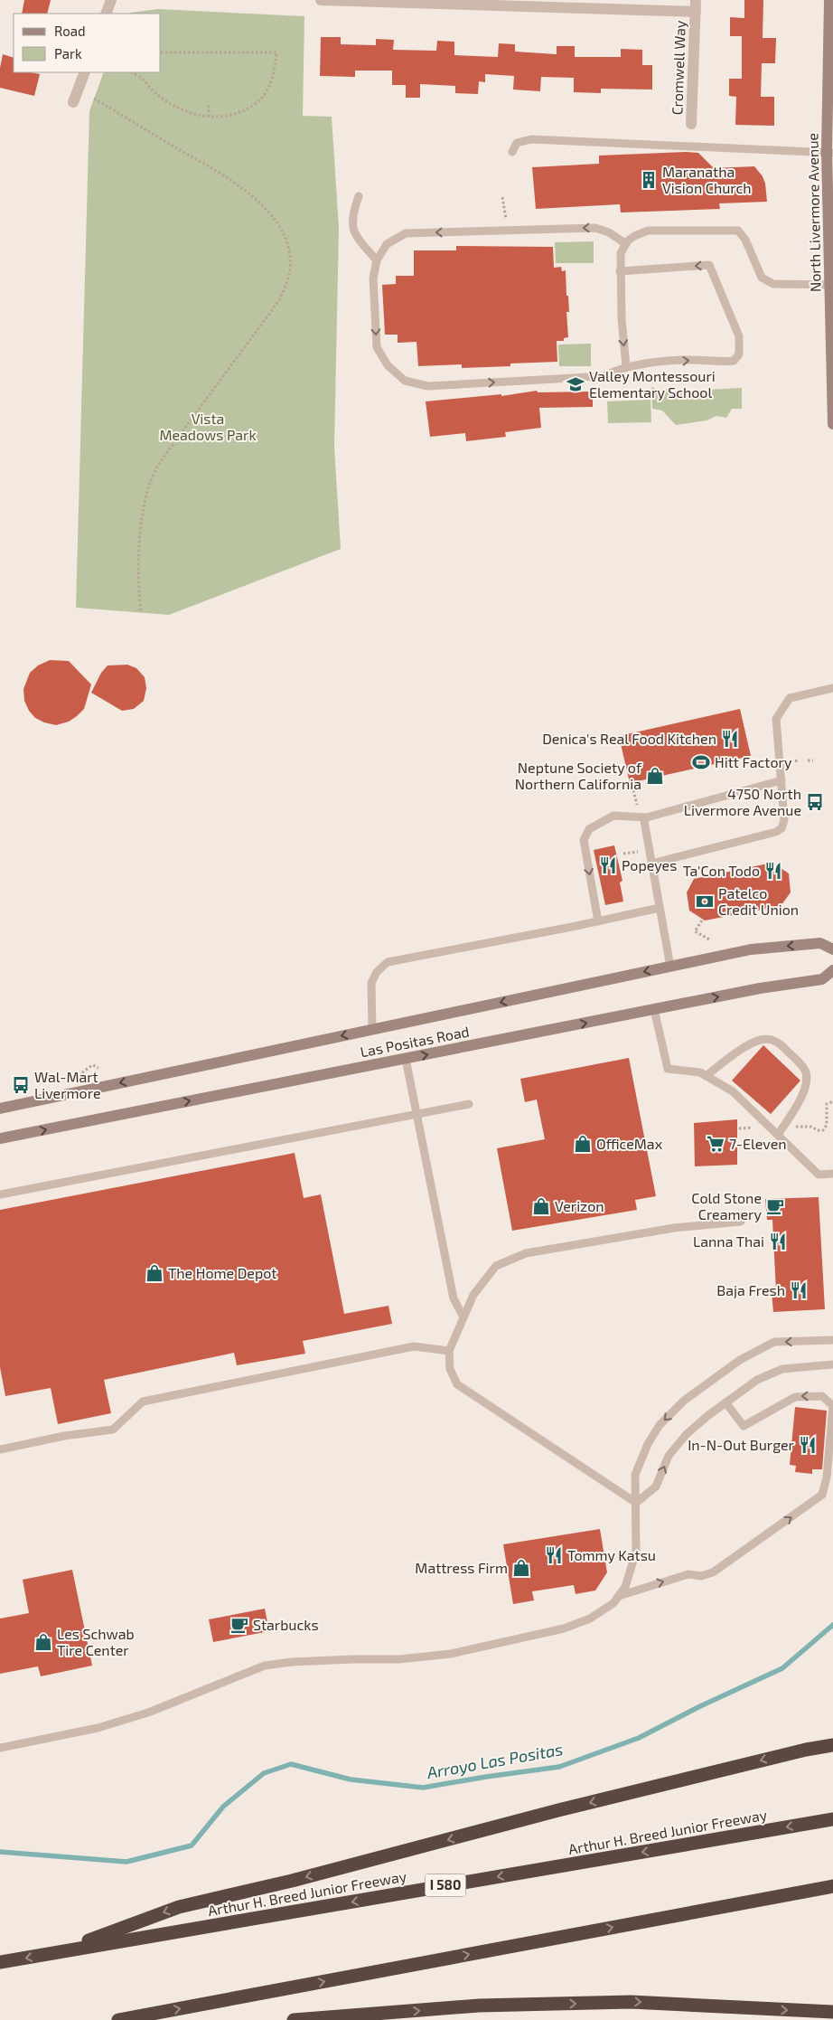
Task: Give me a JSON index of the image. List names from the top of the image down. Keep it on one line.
{"streets":{"highway":["Arthur H. Breed Junior Freeway","I 580"],"main road":["North Livermore Avenue","Las Positas Road"],"street":["Cromwell Way"]},"water":["Arroyo Las Positas"],"parks":["Vista Meadows Park"],"places":{"building":["Maranatha Vision Church"],"school or university":["Valley Montessouri Elementary School"],"restaurant":["Denica's Real Food Kitchen","Popeyes","Ta'Con Todo","Lanna Thai","Baja Fresh","In-N-Out Burger","Tommy Katsu"],"sports":["Hitt Factory"],"shop":["Neptune Society of Northern California","OfficeMax","Verizon","The Home Depot","Mattress Firm","Les Schwab Tire Center"],"bus stop":["4750 North Livermore Avenue","Wal-Mart Livermore"],"bank":["Patelco Credit Union"],"supermarket":["7-Eleven"],"cafe":["Cold Stone Creamery","Starbucks"]},"legend":["Road","Park"]}
